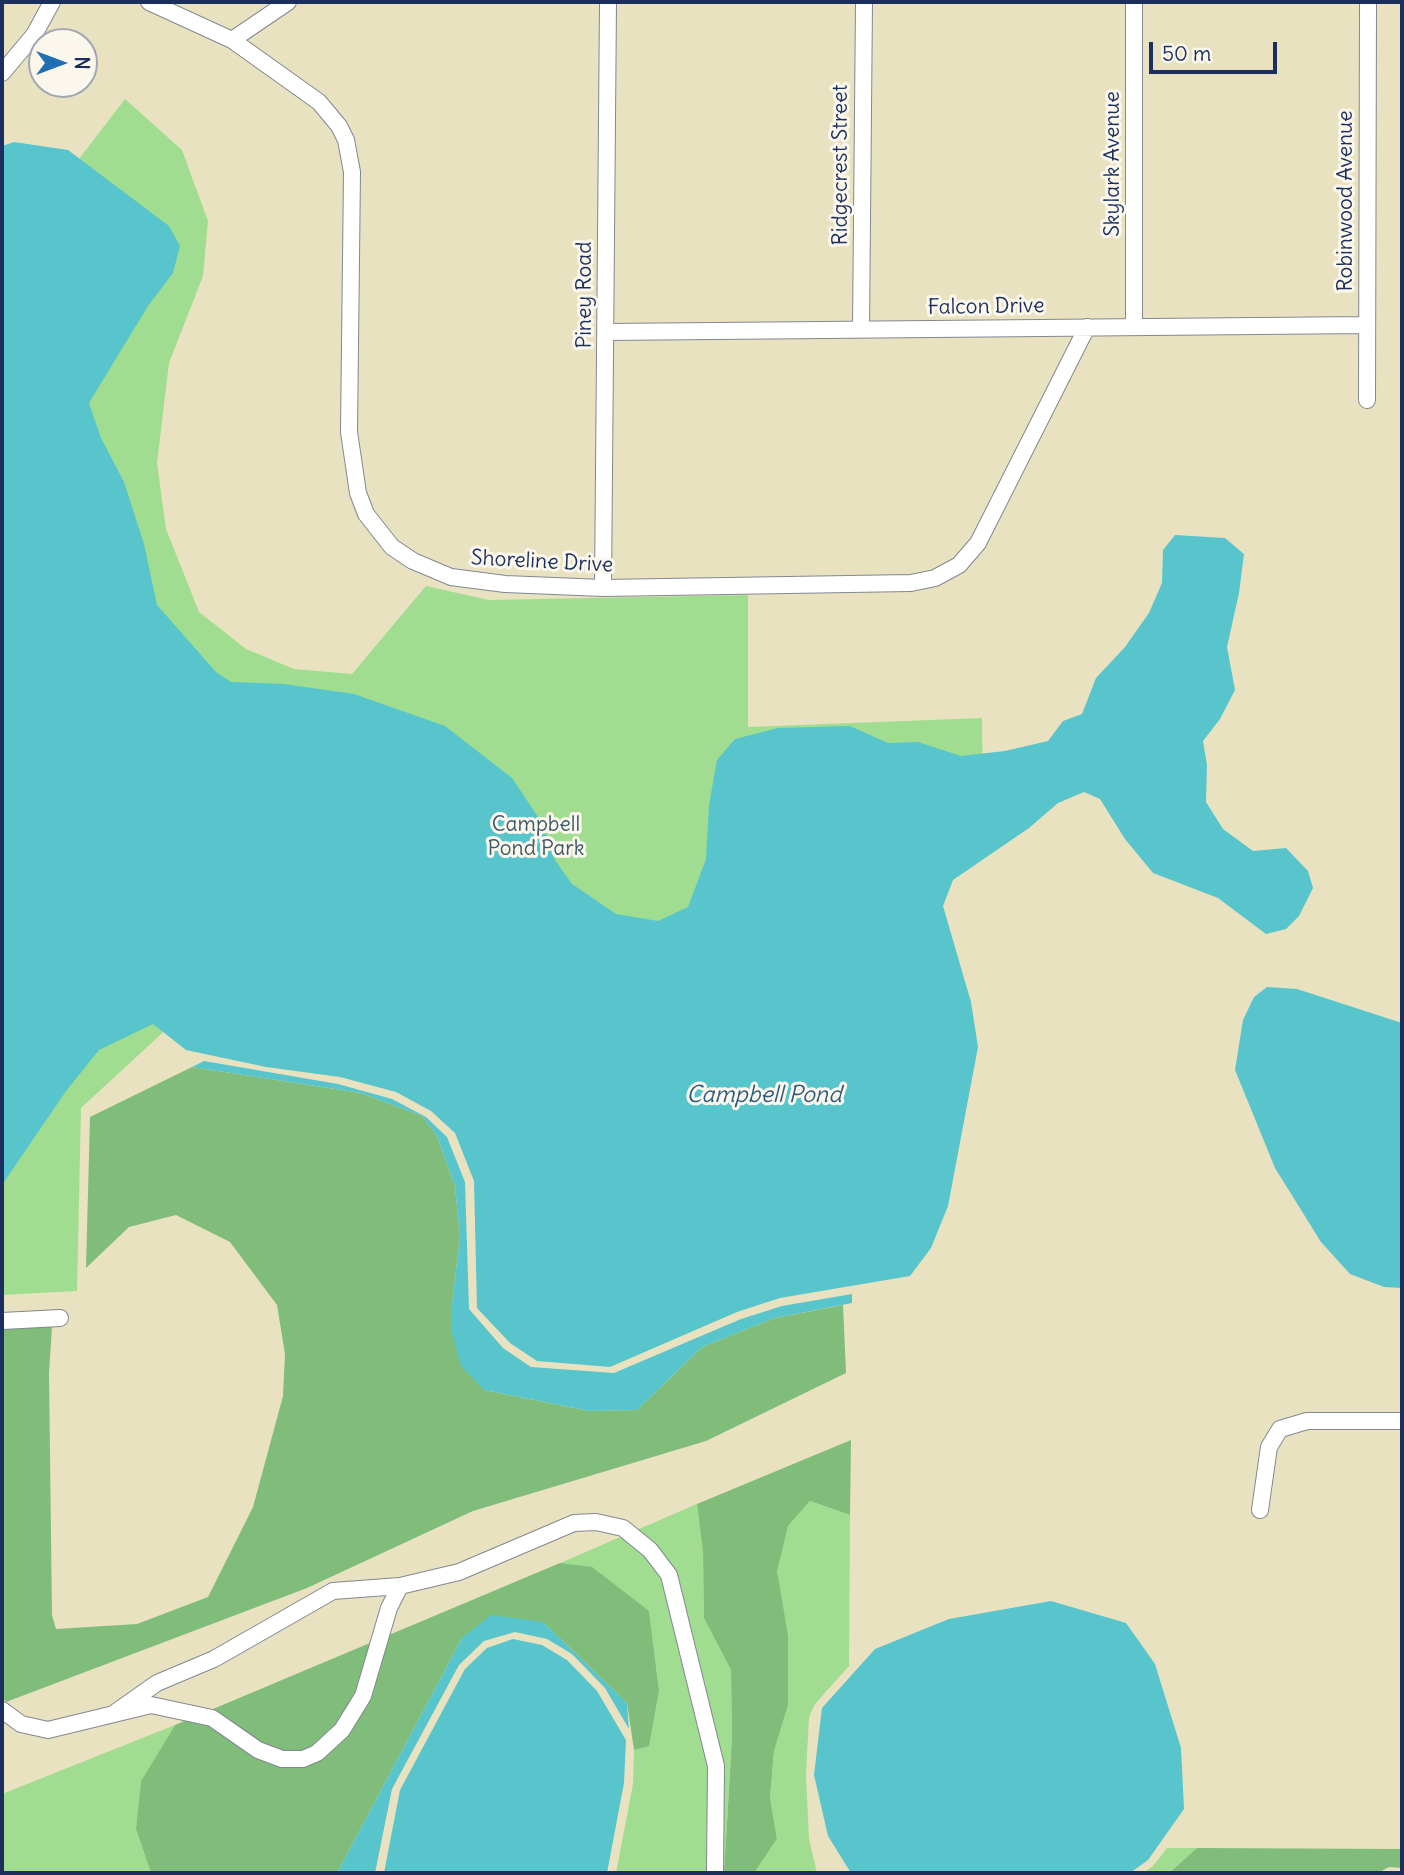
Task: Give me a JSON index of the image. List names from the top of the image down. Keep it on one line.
{"streets":{"street":["Skylark Avenue","Ridgecrest Street","Robinwood Avenue","Piney Road","Falcon Drive","Shoreline Drive"]},"crossings":[["Skylark Avenue","Falcon Drive"],["Ridgecrest Street","Falcon Drive"],["Robinwood Avenue","Falcon Drive"],["Piney Road","Falcon Drive"],["Piney Road","Shoreline Drive"],["Falcon Drive","Shoreline Drive"]],"water":["Campbell Pond"],"parks":["Campbell Pond Park"],"scale_bar":"50 m","north":"right"}
